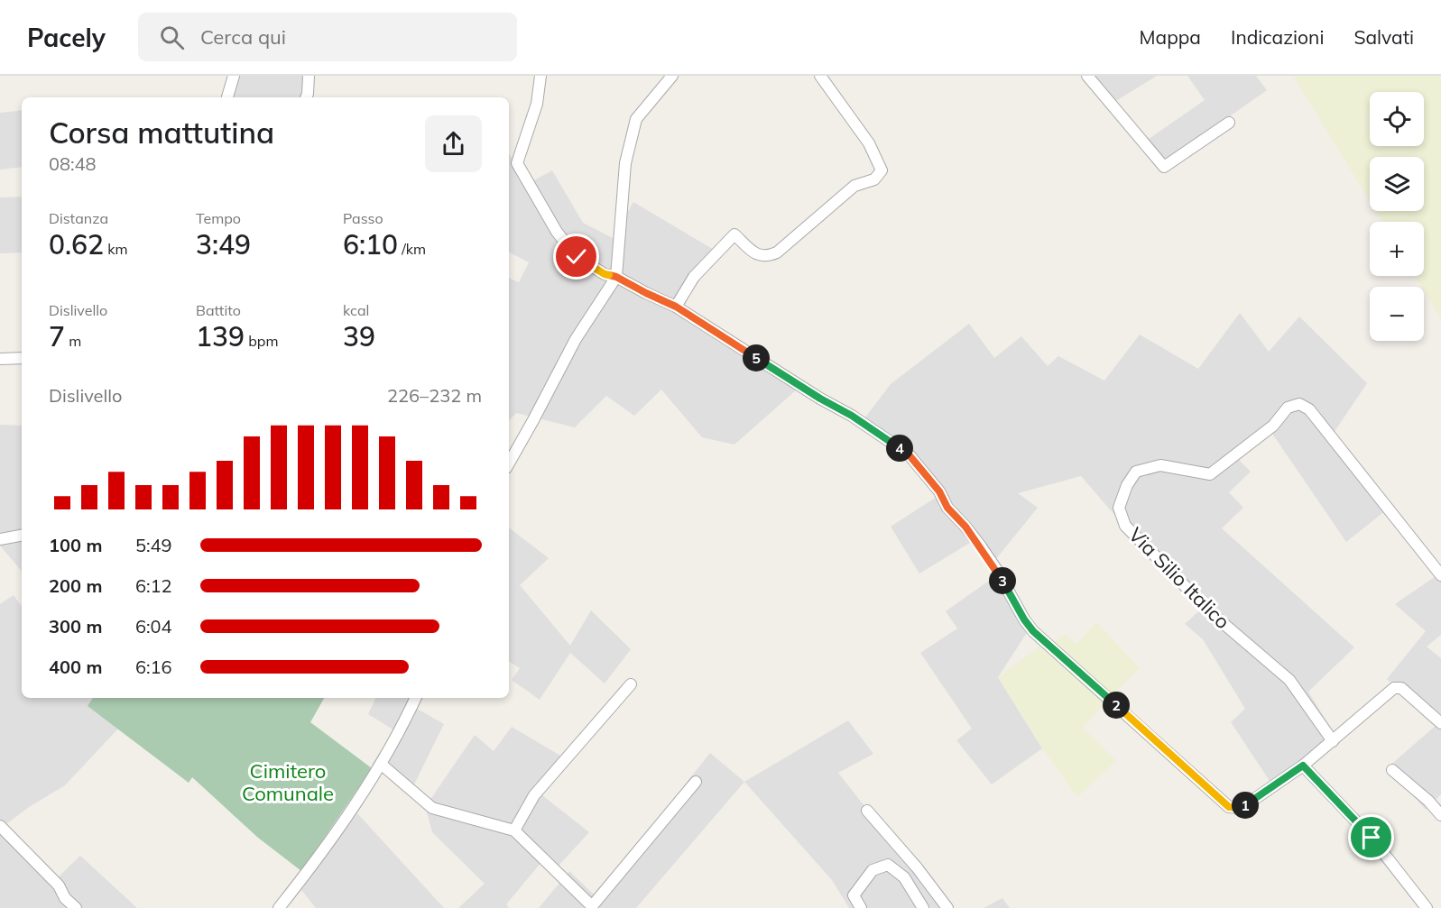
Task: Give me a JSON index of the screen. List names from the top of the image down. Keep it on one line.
{"streets":{"street":["Via Silio Italico"]},"parks":["Cimitero Comunale"],"page":{"header":"Pacely","search":"Cerca qui","nav":["Mappa","Indicazioni","Salvati"],"map_buttons":["+","−"],"heading":["Corsa mattutina","08:48"],"stats":[["Distanza","0.62 km"],["Tempo","3:49"],["Passo","6:10 /km"],["Dislivello","7 m"],["Battito","139 bpm"],["kcal","39"]],"pins":["5","4","3","2","1"],"chart":["Dislivello","226–232 m"],"list":[{"name":"100 m","note":"5:49"},{"name":"200 m","note":"6:12"},{"name":"300 m","note":"6:04"},{"name":"400 m","note":"6:16"}]}}
